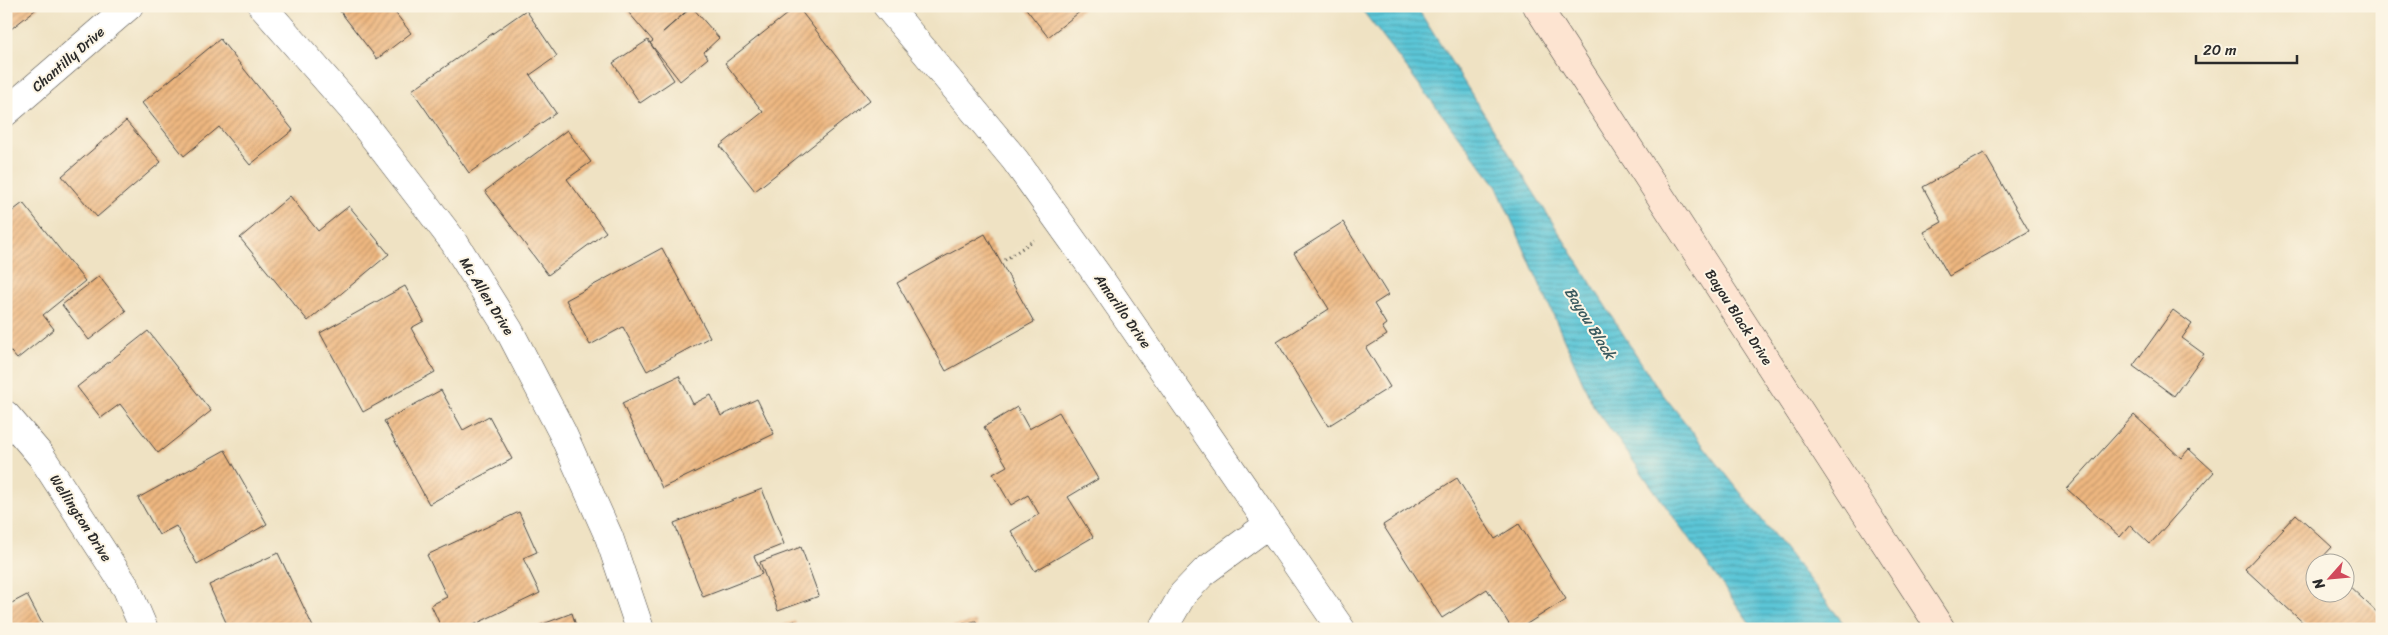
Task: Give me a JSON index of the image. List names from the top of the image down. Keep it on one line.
{"streets":{"main road":["Bayou Black Drive"],"street":["Chantilly Drive","Mc Allen Drive","Amarillo Drive","Wellington Drive"]},"water":["Bayou Black"],"scale_bar":"20 m","north":"bottom left"}
